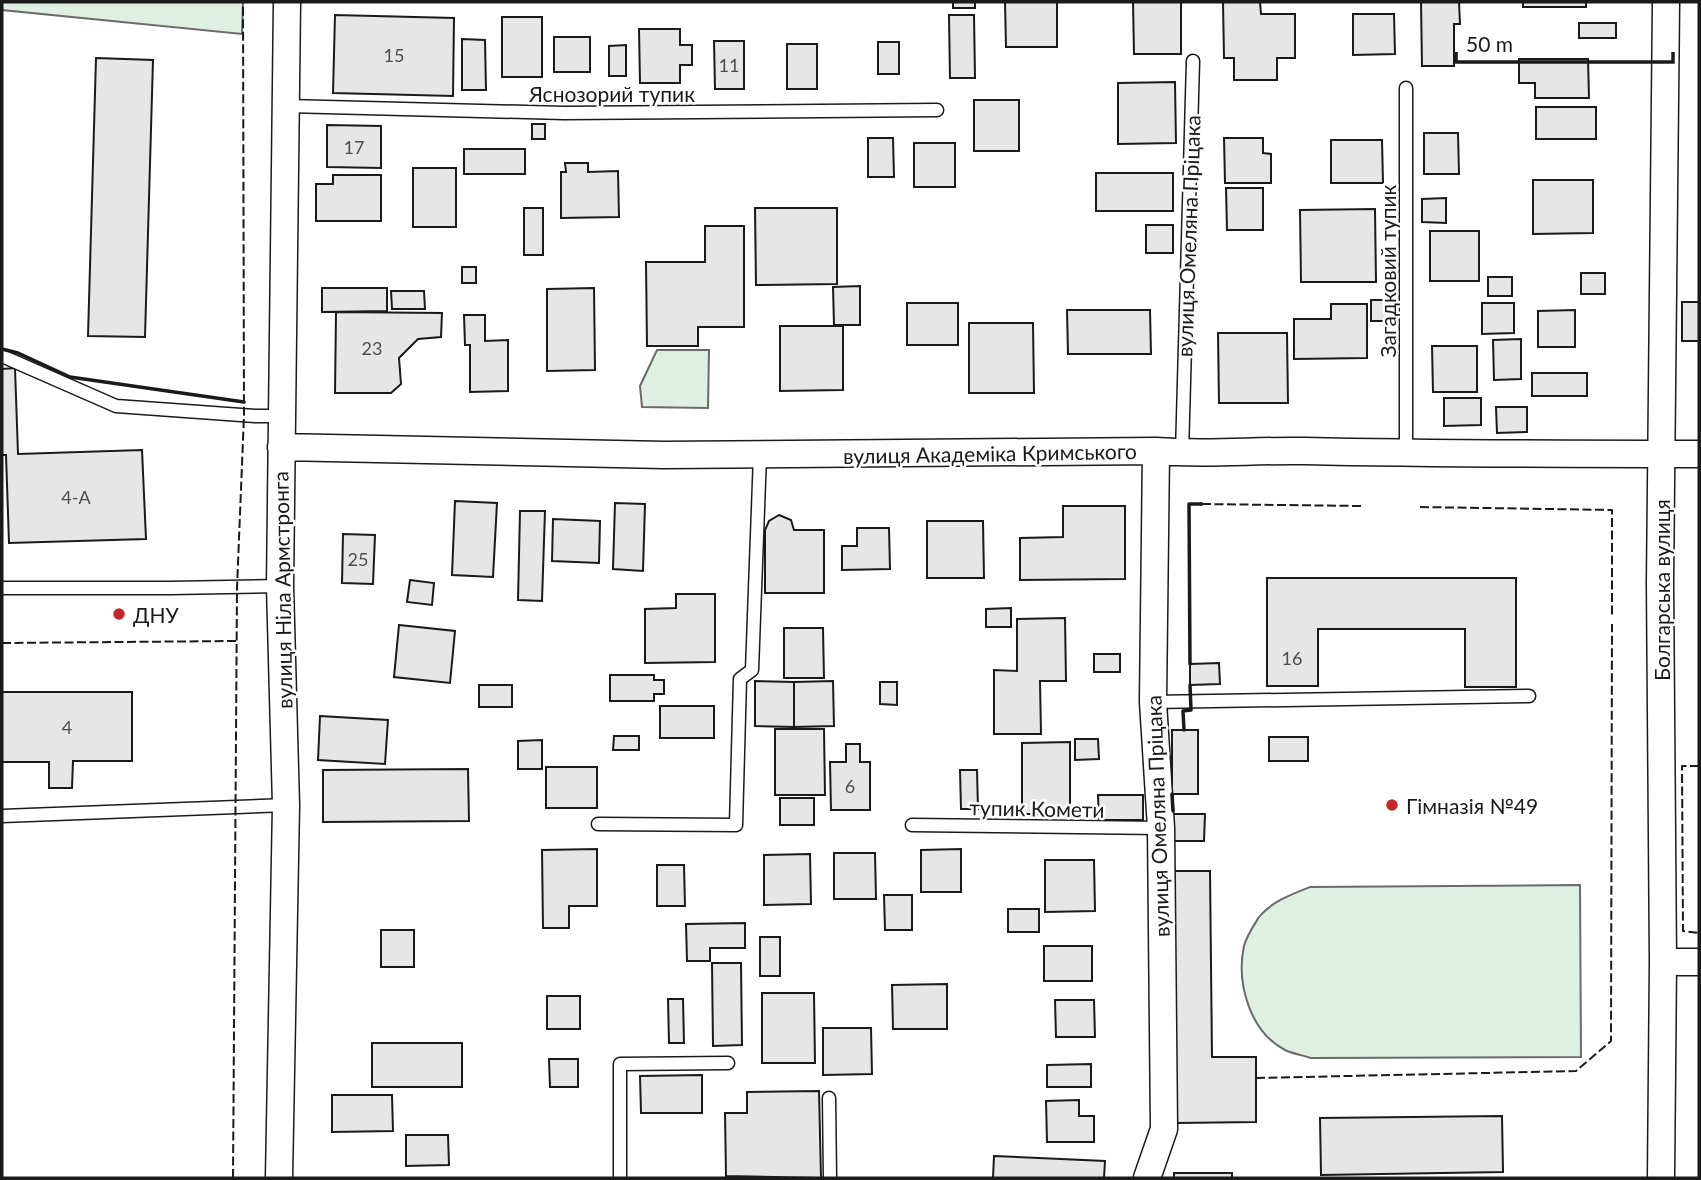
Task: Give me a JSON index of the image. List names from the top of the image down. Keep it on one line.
{"streets":{"street":["вулиця Омеляна Пріцака","вулиця Академіка Кримського","вулиця Ніла Армстронга","Болгарська вулиця"],"lane":["Яснозорий тупик","Загадковий тупик","тупик Комети"]},"crossings":[["Яснозорий тупик","вулиця Ніла Армстронга"],["вулиця Омеляна Пріцака","вулиця Академіка Кримського"],["вулиця Омеляна Пріцака","тупик Комети"],["Загадковий тупик","вулиця Академіка Кримського"],["вулиця Академіка Кримського","вулиця Ніла Армстронга"],["вулиця Академіка Кримського","Болгарська вулиця"]],"places":["ДНУ","Гімназія №49"],"house_numbers":["15","11","17","23","4-А","25","16","4","6"],"scale_bar":"50 m"}
